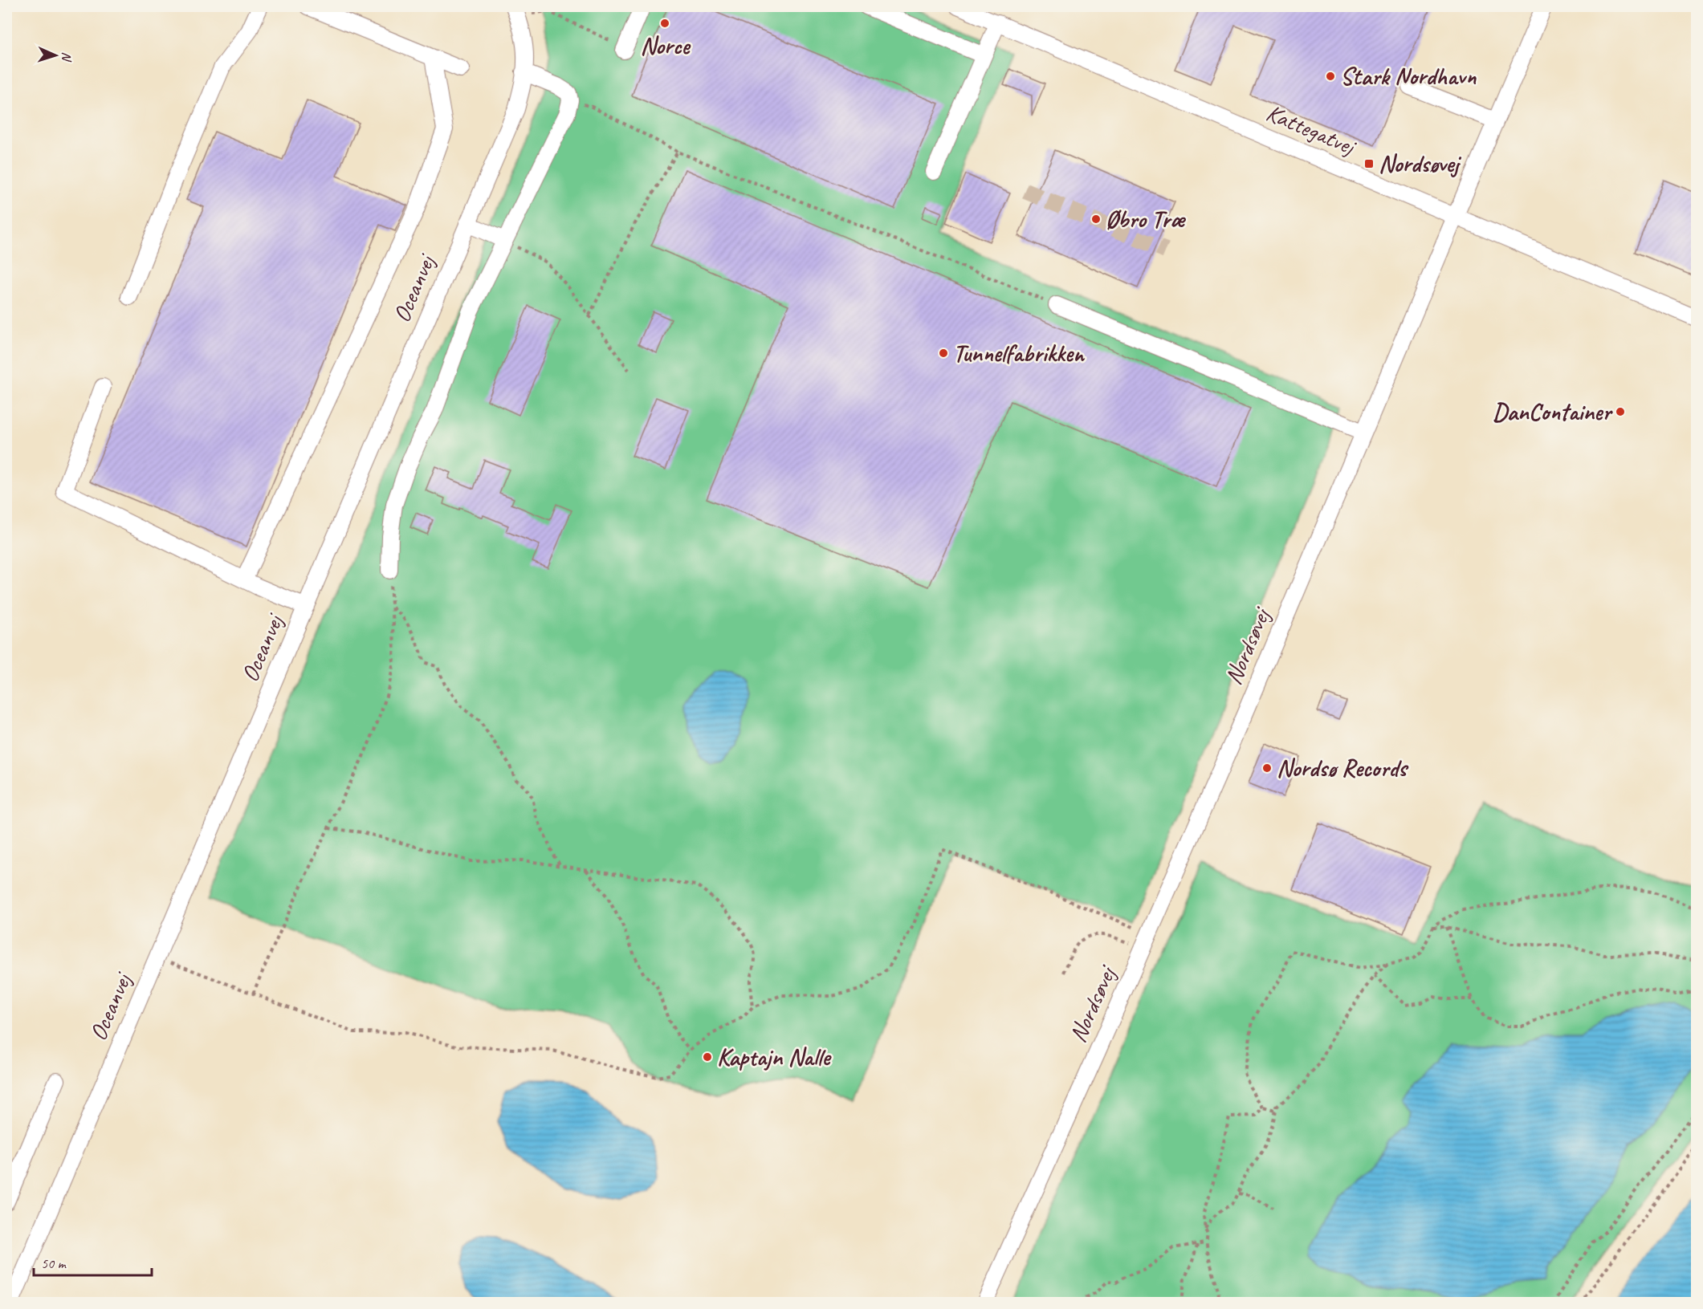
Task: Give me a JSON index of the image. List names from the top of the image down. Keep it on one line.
{"streets":{"street":["Kattegatvej","Oceanvej","Nordsøvej"]},"crossings":[["Kattegatvej","Nordsøvej"]],"places":{"other":["Norce","Stark Nordhavn","Øbro Træ","Tunnelfabrikken","DanContainer","Nordsø Records","Kaptajn Nalle"],"transit":["Nordsøvej"]},"scale_bar":"50 m","north":"right"}
